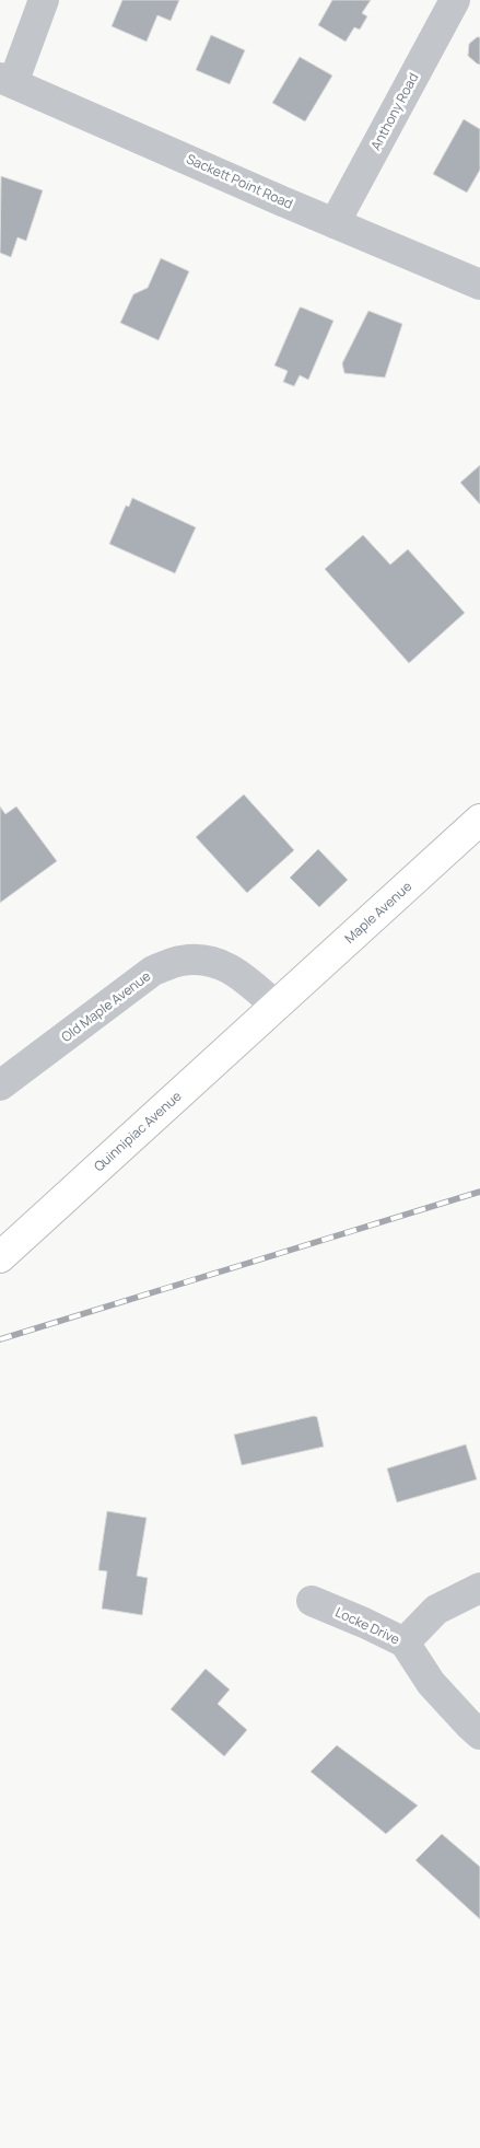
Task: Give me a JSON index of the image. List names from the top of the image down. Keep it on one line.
{"streets":{"main road":["Maple Avenue","Quinnipiac Avenue"],"street":["Anthony Road","Sackett Point Road","Old Maple Avenue","Locke Drive"]},"crossings":[["Anthony Road","Sackett Point Road"],["Maple Avenue","Old Maple Avenue"],["Maple Avenue","Quinnipiac Avenue"],["Old Maple Avenue","Quinnipiac Avenue"]]}
